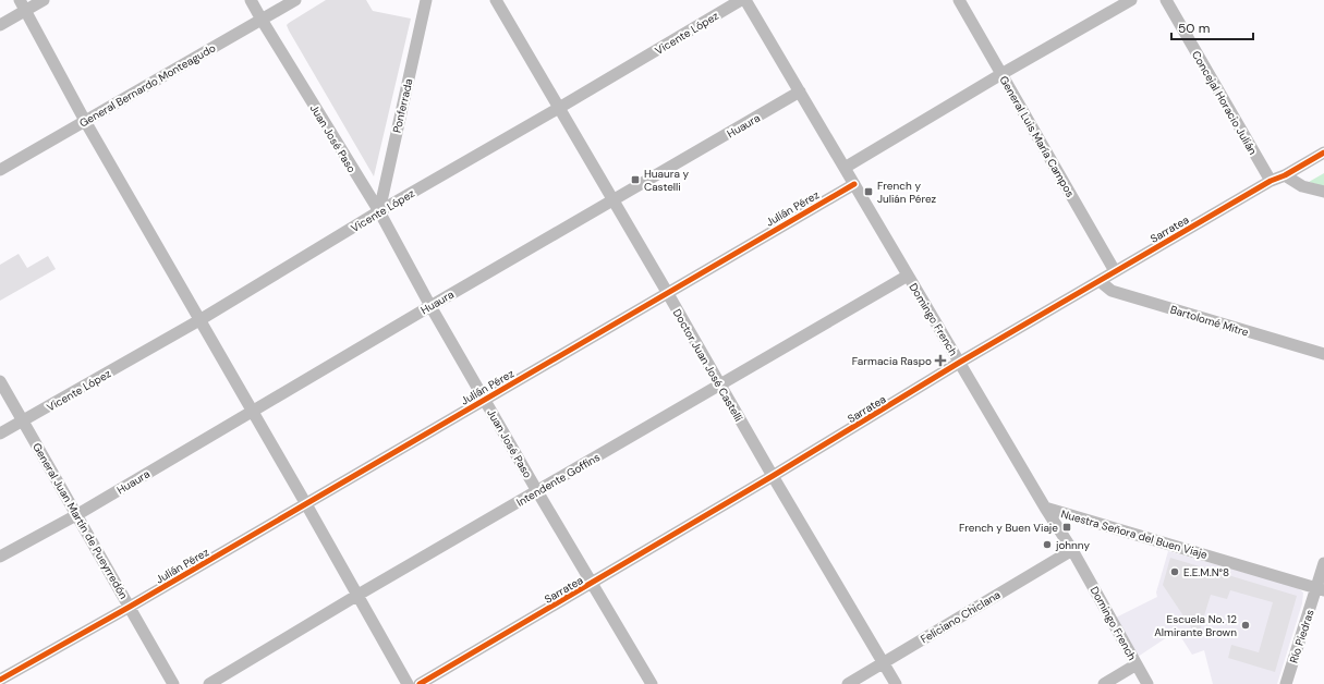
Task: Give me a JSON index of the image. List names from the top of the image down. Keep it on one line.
{"streets":{"street":["Vicente López","General Bernardo Monteagudo","Concejal Horacio Julián","Ponferrada","Huaura","General Luis María Campos","Juan José Paso","Julián Pérez","Sarratea","Domingo French","Bartolomé Mitre","Doctor Juan José Castelli","Intendente Goffins","General Juan Martín de Pueyrredón","Nuestra Señora del Buen Viaje","Feliciano Chiclana","Río Piedras"]},"crossings":[["Vicente López","Ponferrada"],["Vicente López","Juan José Paso"],["Vicente López","Doctor Juan José Castelli"],["Vicente López","General Juan Martín de Pueyrredón"],["General Bernardo Monteagudo","Juan José Paso"],["Concejal Horacio Julián","Sarratea"],["Ponferrada","Juan José Paso"],["Huaura","Juan José Paso"],["Huaura","Domingo French"],["Huaura","Doctor Juan José Castelli"],["Huaura","General Juan Martín de Pueyrredón"],["General Luis María Campos","Sarratea"],["Juan José Paso","Julián Pérez"],["Juan José Paso","Sarratea"],["Juan José Paso","Intendente Goffins"],["Julián Pérez","Domingo French"],["Julián Pérez","Doctor Juan José Castelli"],["Julián Pérez","General Juan Martín de Pueyrredón"],["Sarratea","Domingo French"],["Sarratea","Bartolomé Mitre"],["Sarratea","Doctor Juan José Castelli"],["Domingo French","Intendente Goffins"],["Domingo French","Nuestra Señora del Buen Viaje"],["Domingo French","Feliciano Chiclana"],["Doctor Juan José Castelli","Intendente Goffins"],["Doctor Juan José Castelli","Feliciano Chiclana"],["Nuestra Señora del Buen Viaje","Río Piedras"]],"places":{"transit":["Huaura y Castelli","French y Julián Pérez","French y Buen Viaje"],"health":["Farmacia Raspo"],"other":["johnny","E.E.M.N°8","Escuela No. 12 Almirante Brown"]},"scale_bar":"50 m"}
